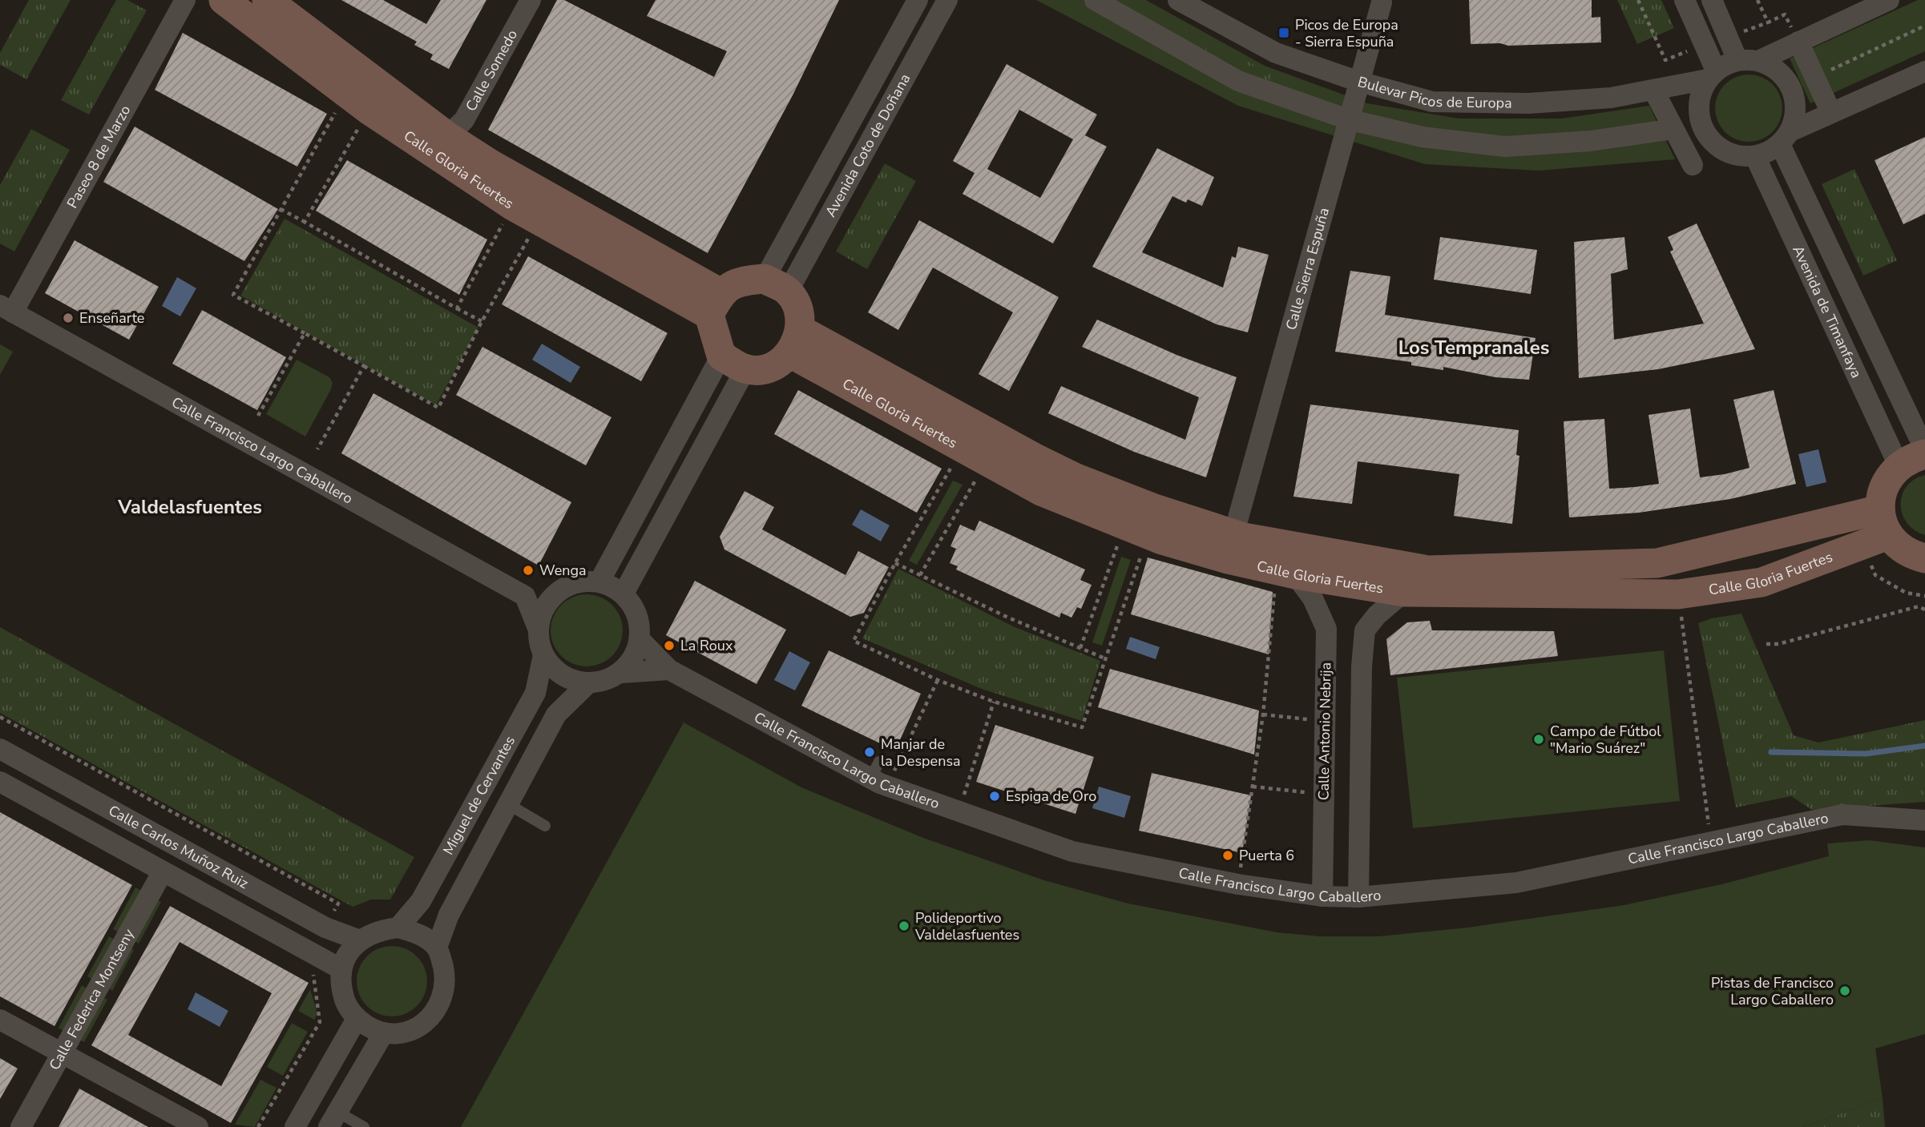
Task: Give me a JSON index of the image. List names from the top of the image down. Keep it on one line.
{"streets":{"main road":["Calle Gloria Fuertes"],"street":["Calle Somedo","Bulevar Picos de Europa","Avenida Coto de Doñana","Paseo 8 de Marzo","Calle Sierra Espuña","Avenida de Timanfaya","Calle Francisco Largo Caballero","Calle Antonio Nebrija","Miguel de Cervantes","Calle Carlos Muñoz Ruiz","Calle Federica Montseny"]},"crossings":[["Calle Somedo","Calle Gloria Fuertes"],["Bulevar Picos de Europa","Calle Sierra Espuña"],["Bulevar Picos de Europa","Avenida de Timanfaya"],["Avenida Coto de Doñana","Calle Gloria Fuertes"],["Paseo 8 de Marzo","Calle Francisco Largo Caballero"],["Calle Gloria Fuertes","Calle Sierra Espuña"],["Calle Gloria Fuertes","Calle Antonio Nebrija"],["Calle Francisco Largo Caballero","Calle Antonio Nebrija"],["Calle Francisco Largo Caballero","Miguel de Cervantes"],["Miguel de Cervantes","Calle Carlos Muñoz Ruiz"],["Calle Carlos Muñoz Ruiz","Calle Federica Montseny"]],"districts":["Los Tempranales","Valdelasfuentes"],"places":{"transit":["Picos de Europa - Sierra Espuña"],"other":["Enseñarte","Wenga","La Roux","Campo de Fútbol \"Mario Suárez\"","Manjar de la Despensa","Espiga de Oro","Puerta 6","Polideportivo Valdelasfuentes","Pistas de Francisco Largo Caballero"]}}
